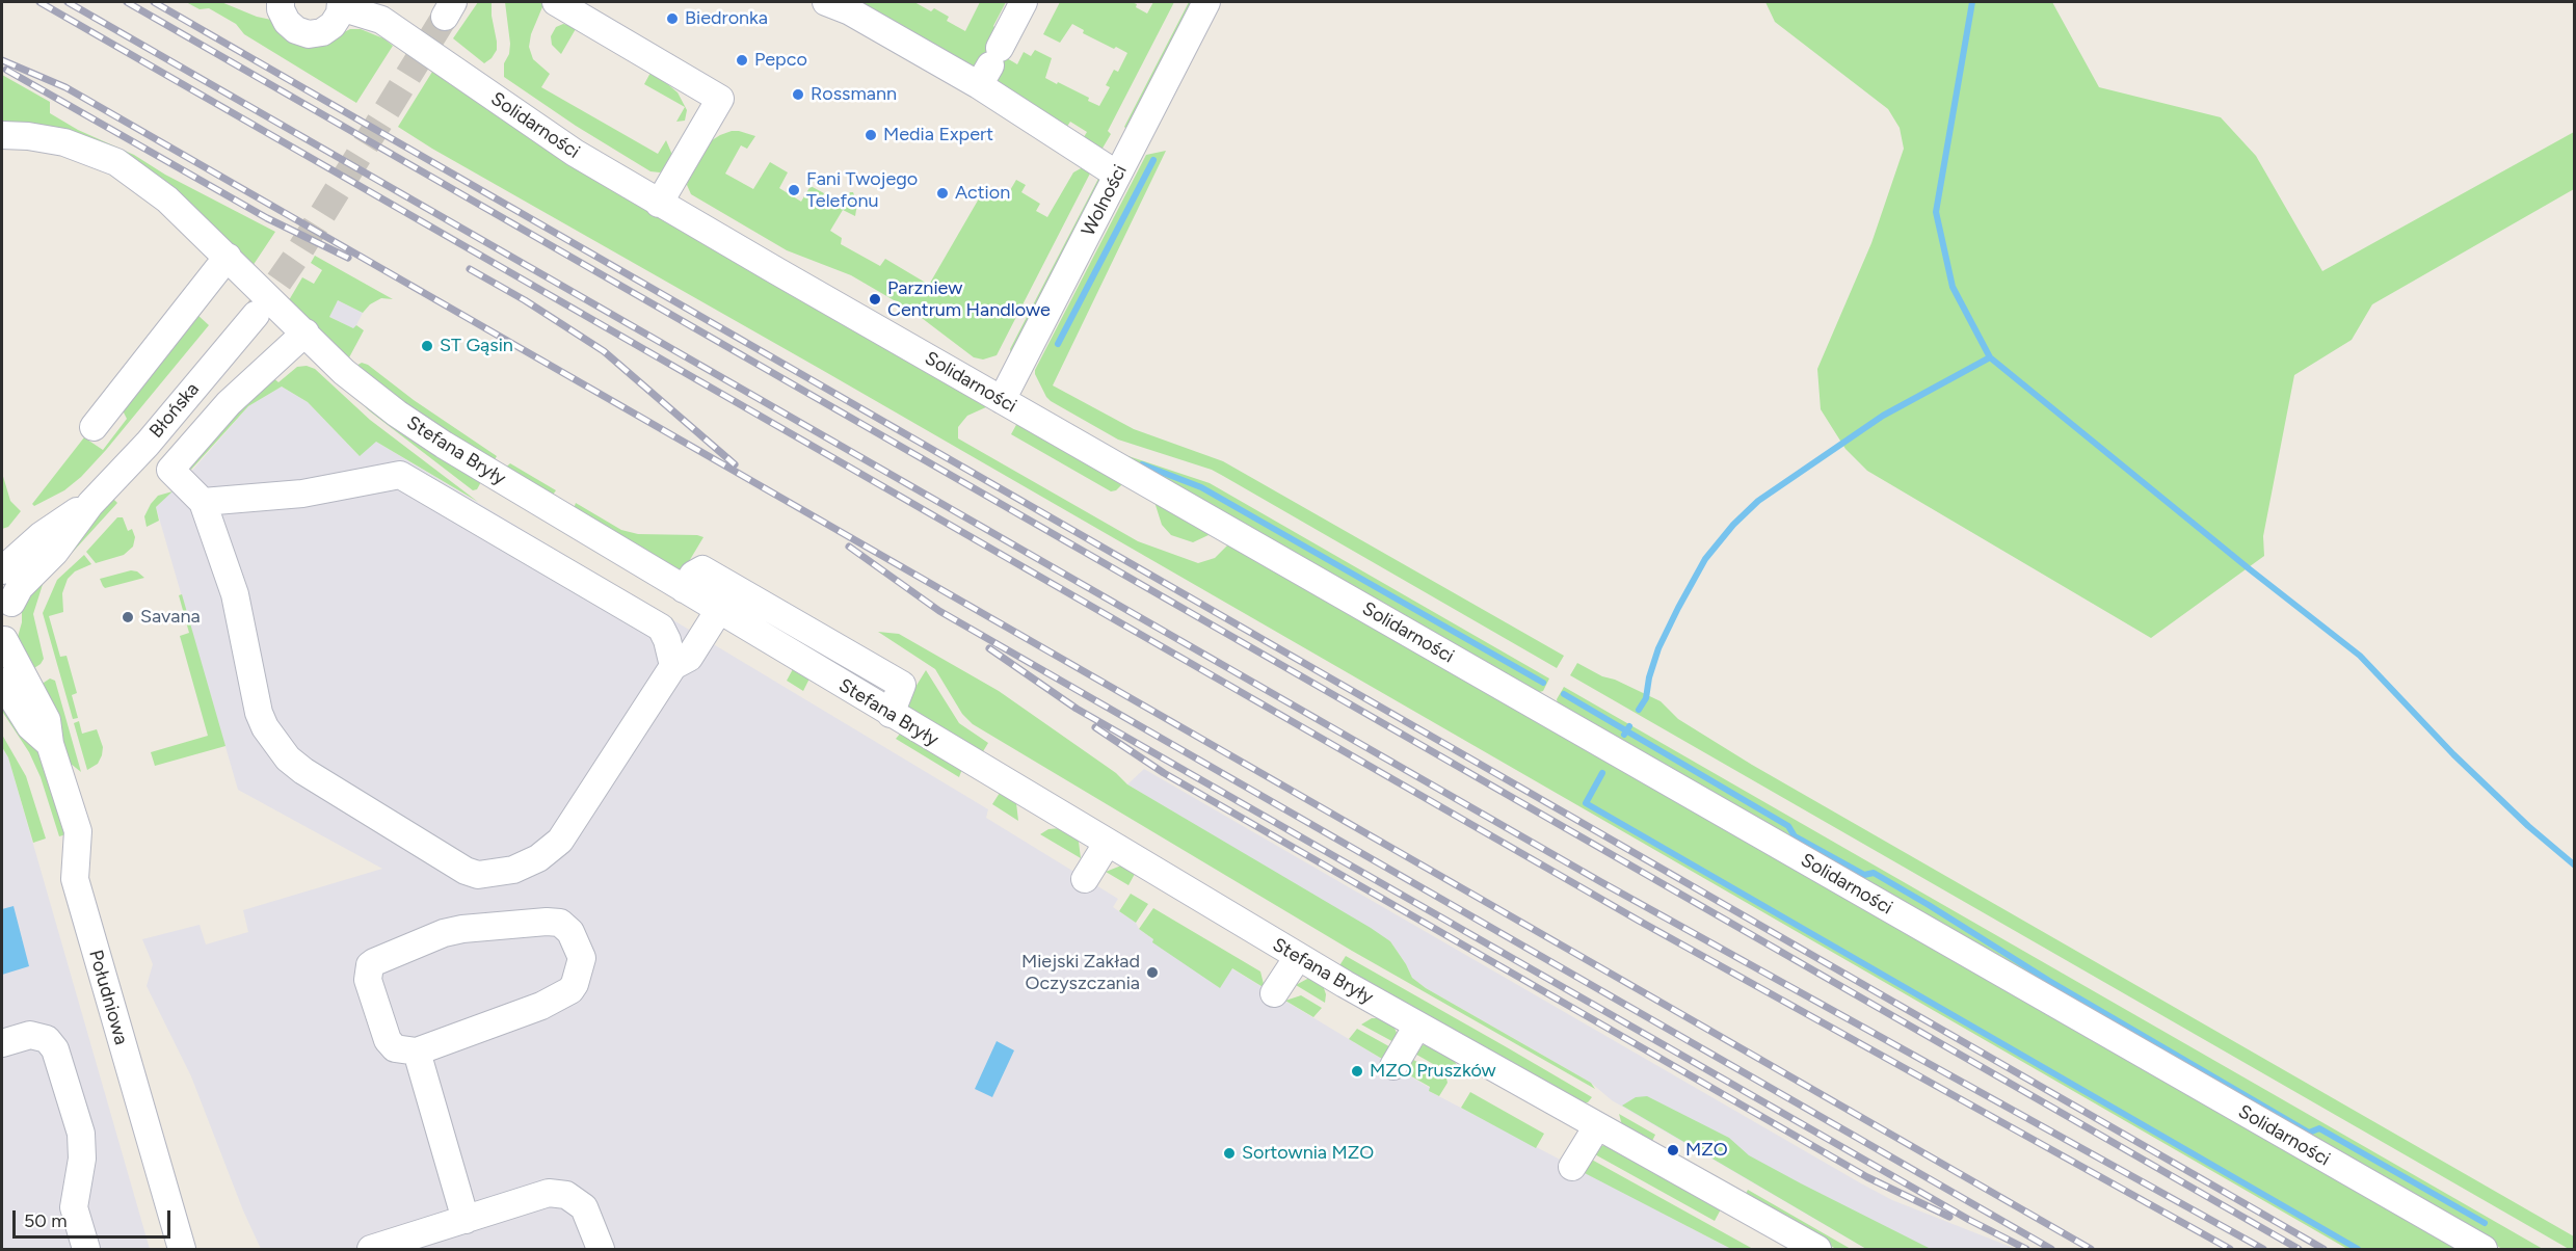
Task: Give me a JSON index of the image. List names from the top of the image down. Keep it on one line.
{"streets":{"street":["Solidarności","Wolności","Błońska","Stefana Bryły","Południowa"]},"crossings":[["Solidarności","Wolności"]],"places":["Biedronka","Pepco","Rossmann","Media Expert","Fani Twojego Telefonu","Action","Parzniew Centrum Handlowe","ST Gąsin","Savana","Miejski Zakład Oczyszczania","MZO Pruszków","MZO","Sortownia MZO"],"scale_bar":"50 m"}
